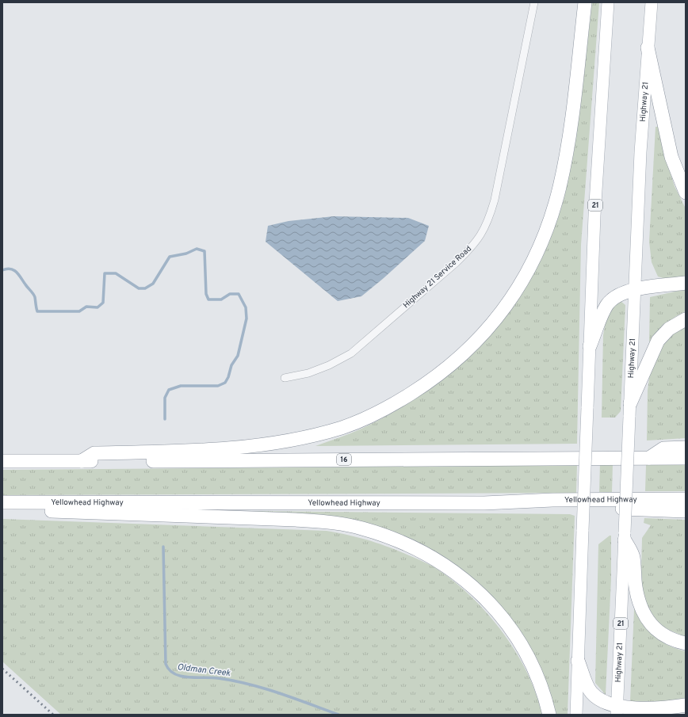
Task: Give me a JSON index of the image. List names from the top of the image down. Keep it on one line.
{"streets":{"highway":["16","Yellowhead Highway"],"main road":["Highway 21","21"],"street":["Highway 21 Service Road"]},"water":["Oldman Creek"]}
